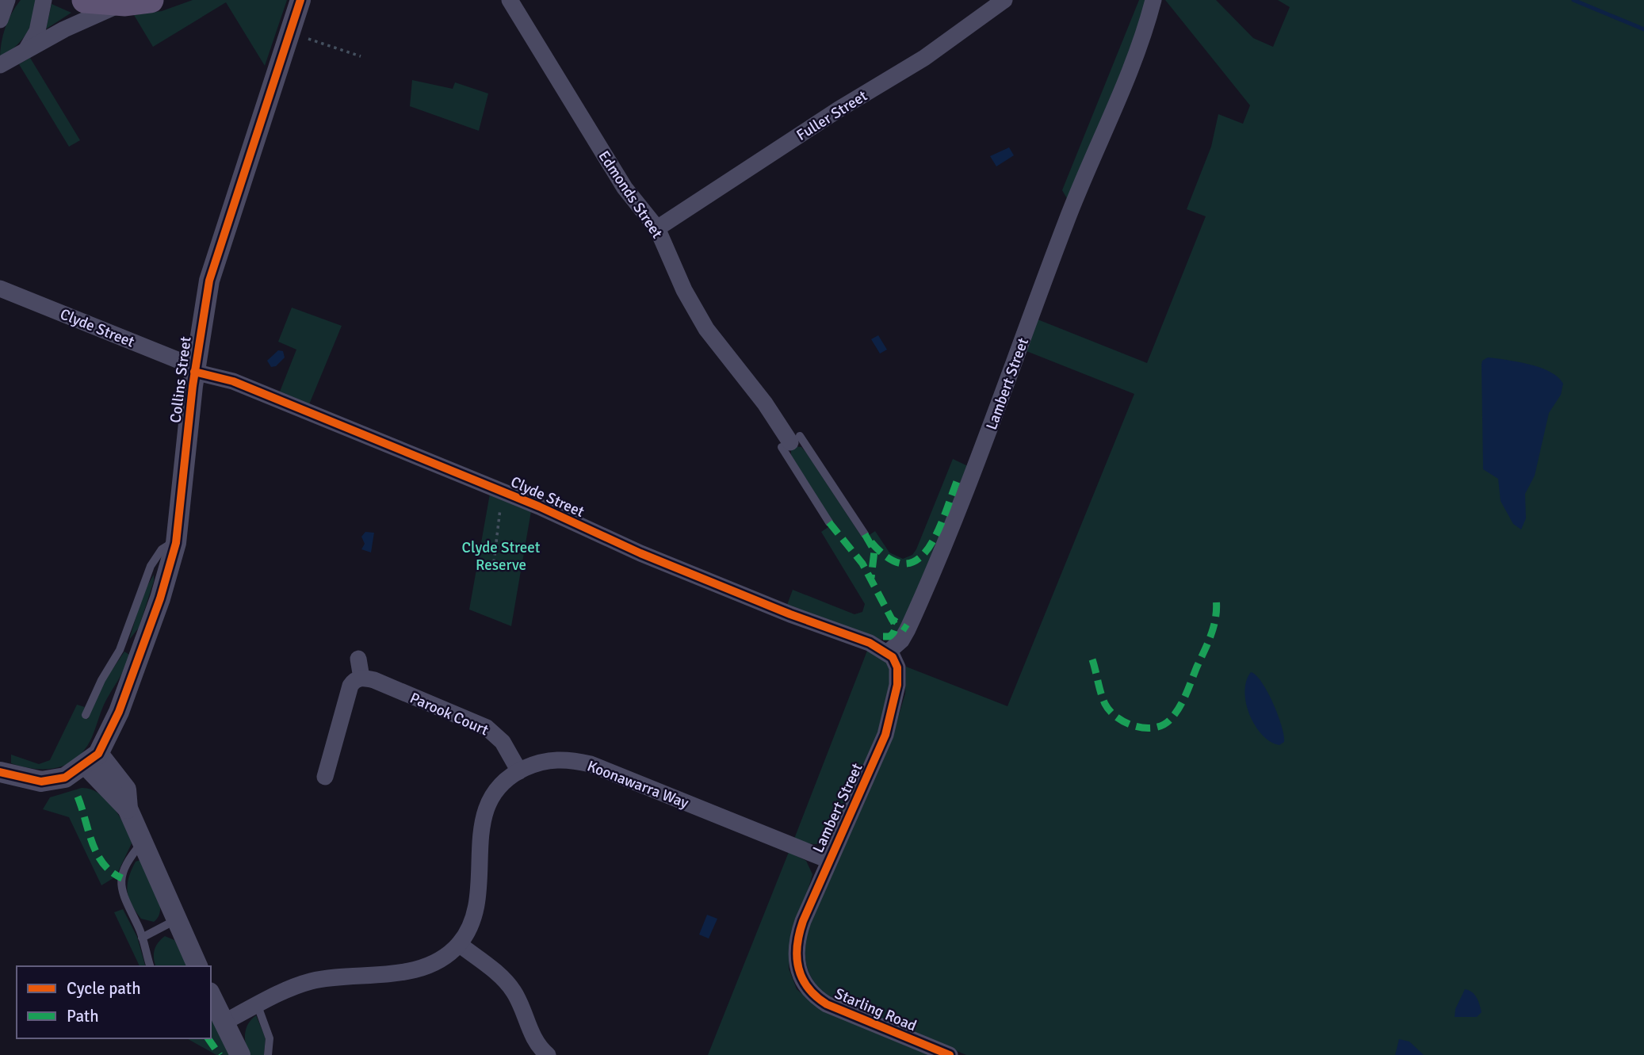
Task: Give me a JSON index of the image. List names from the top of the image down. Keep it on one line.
{"streets":{"street":["Fuller Street","Edmonds Street","Clyde Street","Collins Street","Lambert Street","Parook Court","Koonawarra Way","Starling Road"]},"crossings":[["Fuller Street","Edmonds Street"],["Clyde Street","Collins Street"],["Clyde Street","Lambert Street"],["Lambert Street","Koonawarra Way"],["Lambert Street","Starling Road"],["Parook Court","Koonawarra Way"]],"parks":["Clyde Street Reserve"],"legend":["Cycle path","Path"]}
